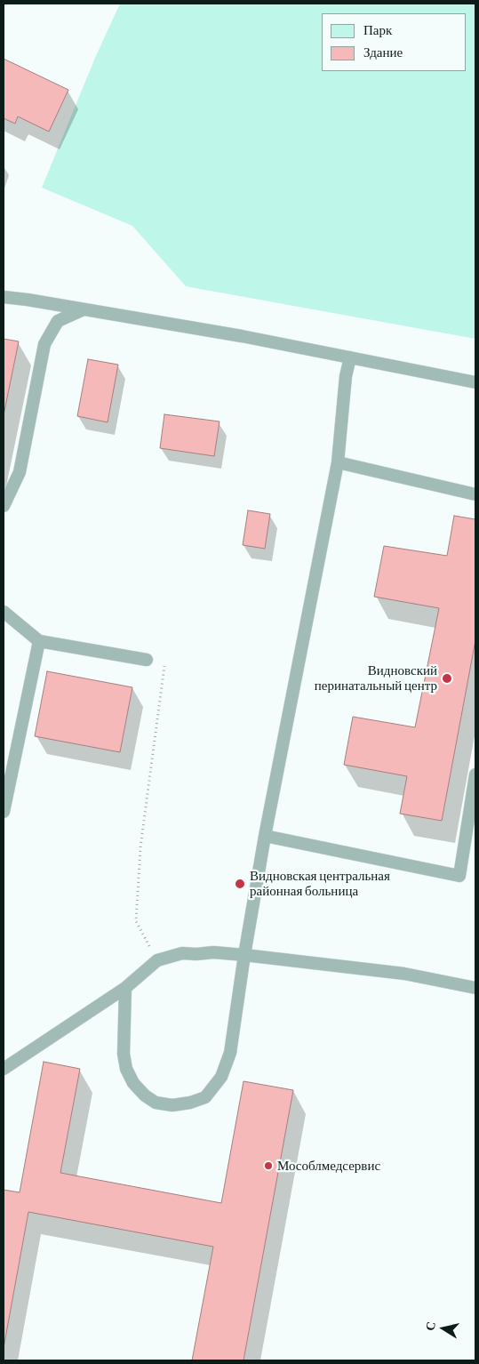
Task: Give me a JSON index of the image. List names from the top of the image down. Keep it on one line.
{"places":["Видновский перинатальный центр","Видновская центральная районная больница","Мособлмедсервис"],"legend":["Парк","Здание"],"north":"left"}
